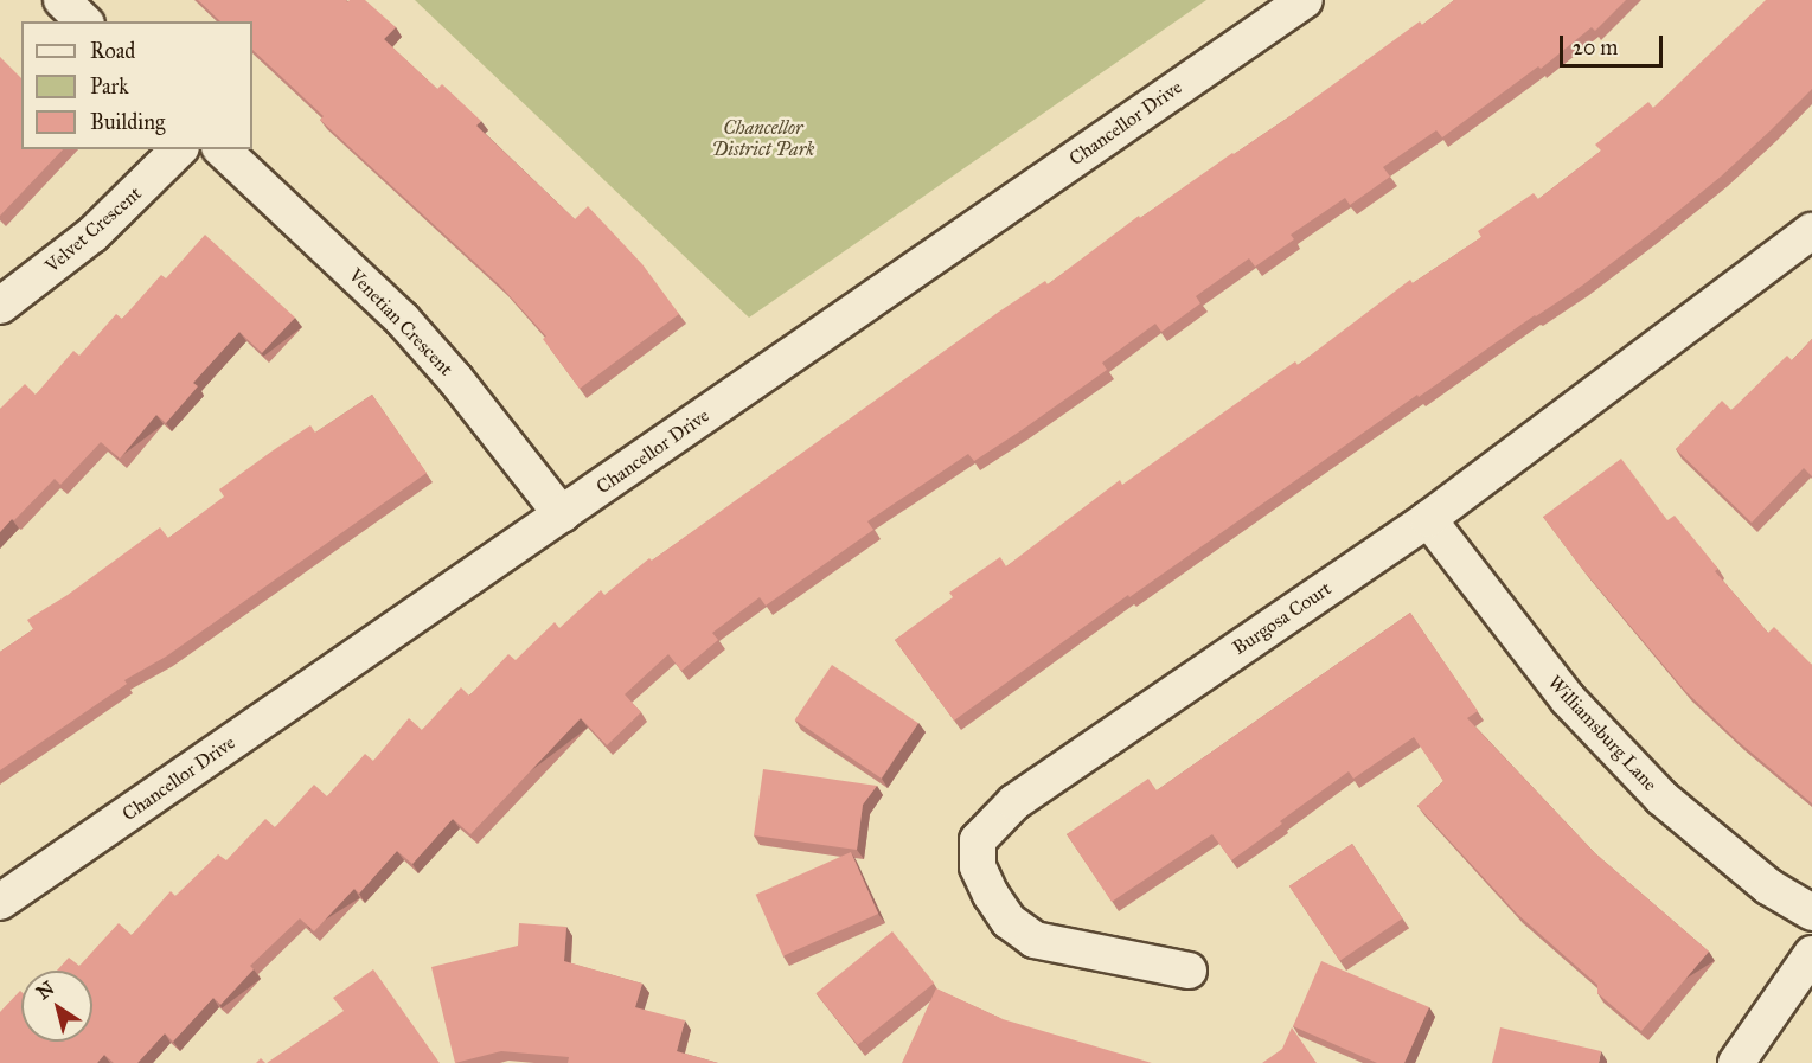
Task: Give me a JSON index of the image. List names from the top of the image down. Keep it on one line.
{"streets":{"street":["Chancellor Drive","Velvet Crescent","Venetian Crescent","Burgosa Court","Williamsburg Lane"]},"crossings":[["Chancellor Drive","Venetian Crescent"],["Burgosa Court","Williamsburg Lane"]],"parks":["Chancellor District Park"],"legend":["Road","Park","Building"],"scale_bar":"20 m","north":"top left"}
